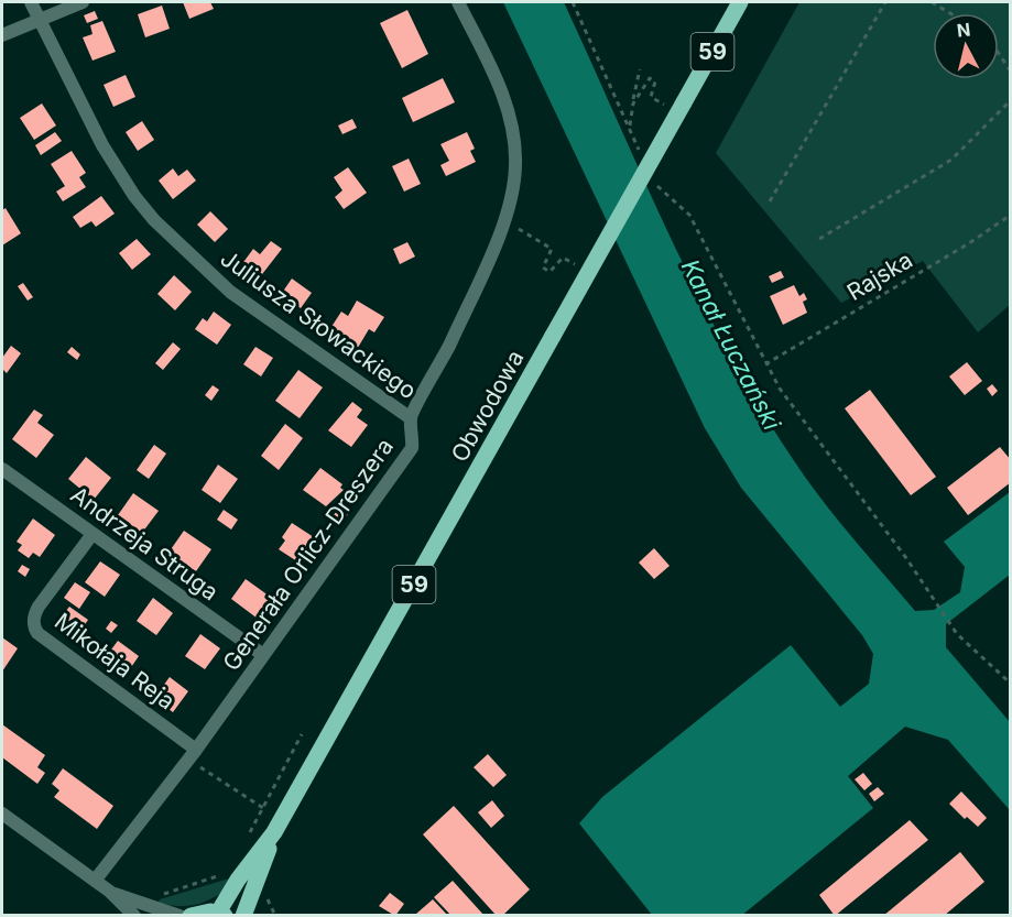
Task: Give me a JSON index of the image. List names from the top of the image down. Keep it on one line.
{"streets":{"main road":["59","Obwodowa"],"street":["Juliusza Słowackiego","Andrzeja Struga","Generała Orlicz-Dreszera","Mikołaja Reja"],"path":["Rajska"]},"crossings":[["Juliusza Słowackiego","Generała Orlicz-Dreszera"],["Andrzeja Struga","Generała Orlicz-Dreszera"],["Andrzeja Struga","Mikołaja Reja"],["Generała Orlicz-Dreszera","Mikołaja Reja"]],"water":["Kanał Łuczański"],"north":"top"}
